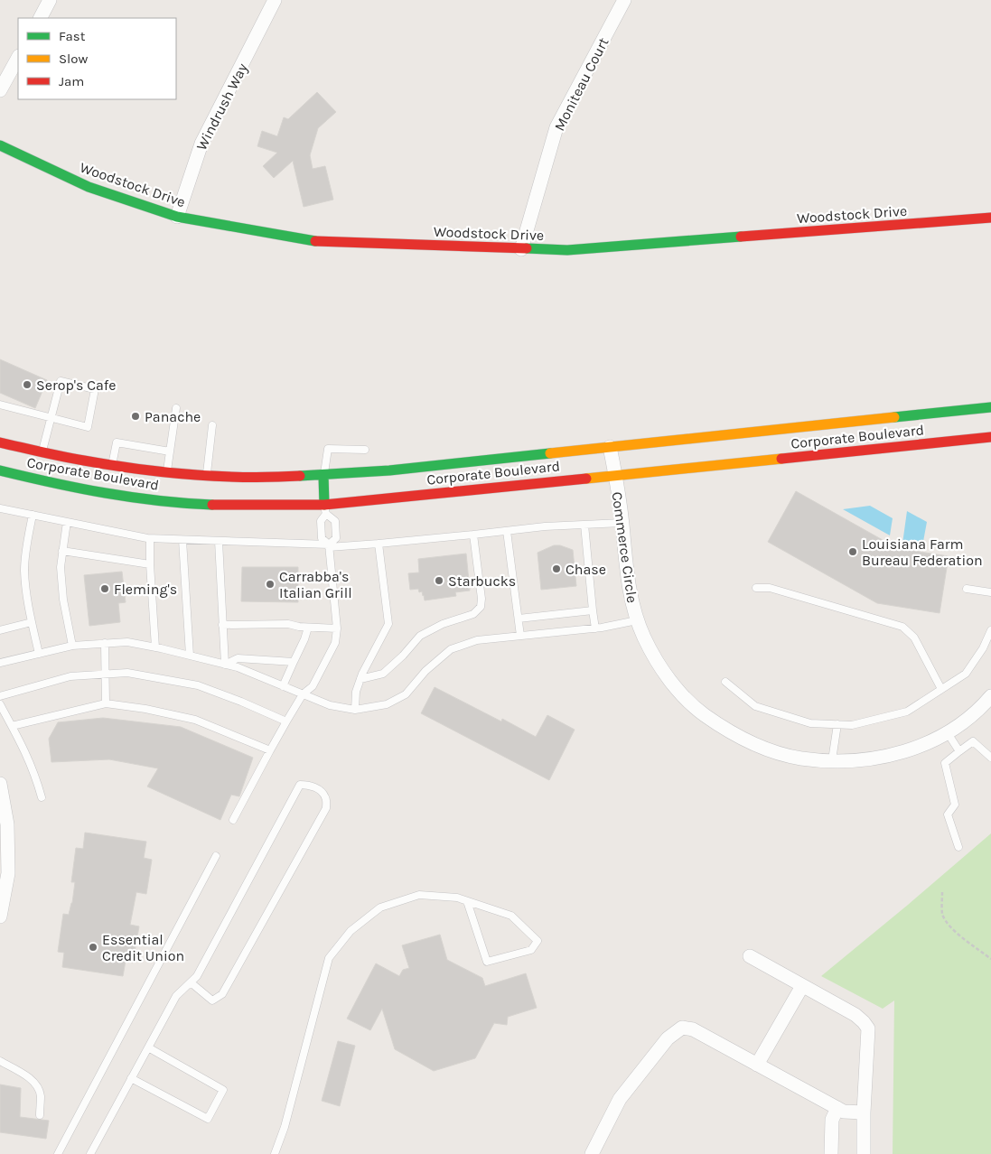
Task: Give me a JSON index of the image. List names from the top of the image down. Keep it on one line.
{"streets":{"street":["Moniteau Court","Windrush Way","Woodstock Drive","Corporate Boulevard","Commerce Circle"]},"crossings":[["Moniteau Court","Woodstock Drive"],["Windrush Way","Woodstock Drive"],["Corporate Boulevard","Commerce Circle"]],"places":["Serop's Cafe","Panache","Louisiana Farm Bureau Federation","Chase","Starbucks","Carrabba's Italian Grill","Fleming's","Essential Credit Union"],"legend":["Fast","Slow","Jam"]}
